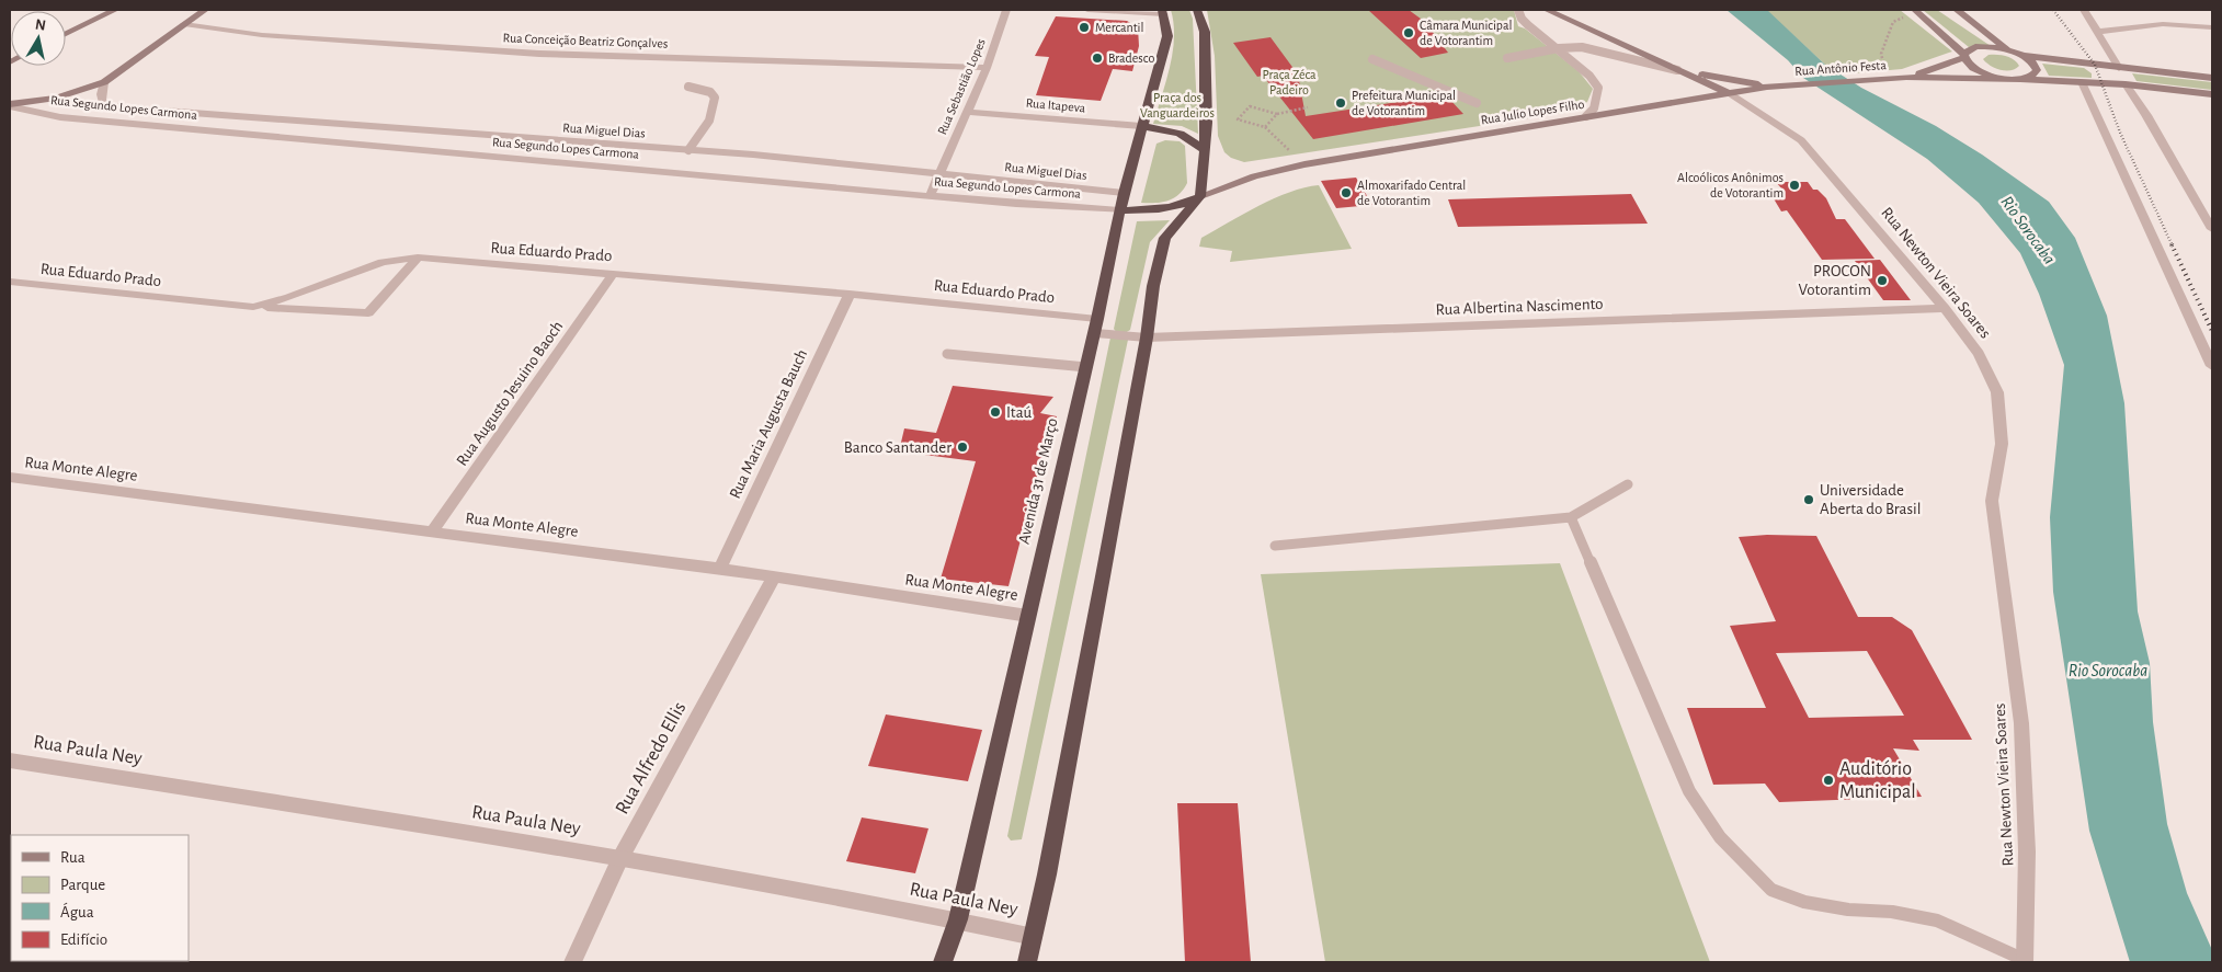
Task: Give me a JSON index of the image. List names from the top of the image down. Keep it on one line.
{"streets":{"highway":["Avenida 31 de Março"],"main road":["Rua Antônio Festa","Rua Julio Lopes Filho","Rua Newton Vieira Soares"],"street":["Rua Conceição Beatriz Gonçalves","Rua Sebastião Lopes","Rua Itapeva","Rua Segundo Lopes Carmona","Rua Miguel Dias","Rua Eduardo Prado","Rua Albertina Nascimento","Rua Augusto Jesuino Baoch","Rua Maria Augusta Bauch","Rua Monte Alegre","Rua Paula Ney","Rua Alfredo Ellis"]},"crossings":[["Rua Conceição Beatriz Gonçalves","Rua Sebastião Lopes"],["Rua Antônio Festa","Rua Julio Lopes Filho"],["Rua Sebastião Lopes","Rua Itapeva"],["Rua Sebastião Lopes","Rua Segundo Lopes Carmona"],["Rua Sebastião Lopes","Rua Miguel Dias"],["Rua Itapeva","Avenida 31 de Março"],["Rua Segundo Lopes Carmona","Avenida 31 de Março"],["Rua Julio Lopes Filho","Rua Newton Vieira Soares"],["Rua Miguel Dias","Avenida 31 de Março"],["Rua Eduardo Prado","Rua Albertina Nascimento"],["Rua Eduardo Prado","Rua Augusto Jesuino Baoch"],["Rua Eduardo Prado","Rua Maria Augusta Bauch"],["Rua Eduardo Prado","Avenida 31 de Março"],["Rua Newton Vieira Soares","Rua Albertina Nascimento"],["Rua Albertina Nascimento","Avenida 31 de Março"],["Rua Augusto Jesuino Baoch","Rua Monte Alegre"],["Rua Maria Augusta Bauch","Rua Monte Alegre"],["Rua Monte Alegre","Avenida 31 de Março"],["Rua Monte Alegre","Rua Alfredo Ellis"],["Avenida 31 de Março","Rua Paula Ney"],["Rua Paula Ney","Rua Alfredo Ellis"]],"water":["Rio Sorocaba"],"parks":["Praça Zéca Padeiro","Praça dos Vanguardeiros"],"places":["Mercantil","Câmara Municipal de Votorantim","Bradesco","Prefeitura Municipal de Votorantim","Alcoólicos Anônimos de Votorantim","Almoxarifado Central de Votorantim","PROCON Votorantim","Itaú","Banco Santander","Universidade Aberta do Brasil","Auditório Municipal"],"legend":["Rua","Parque","Água","Edifício"],"north":"top"}
